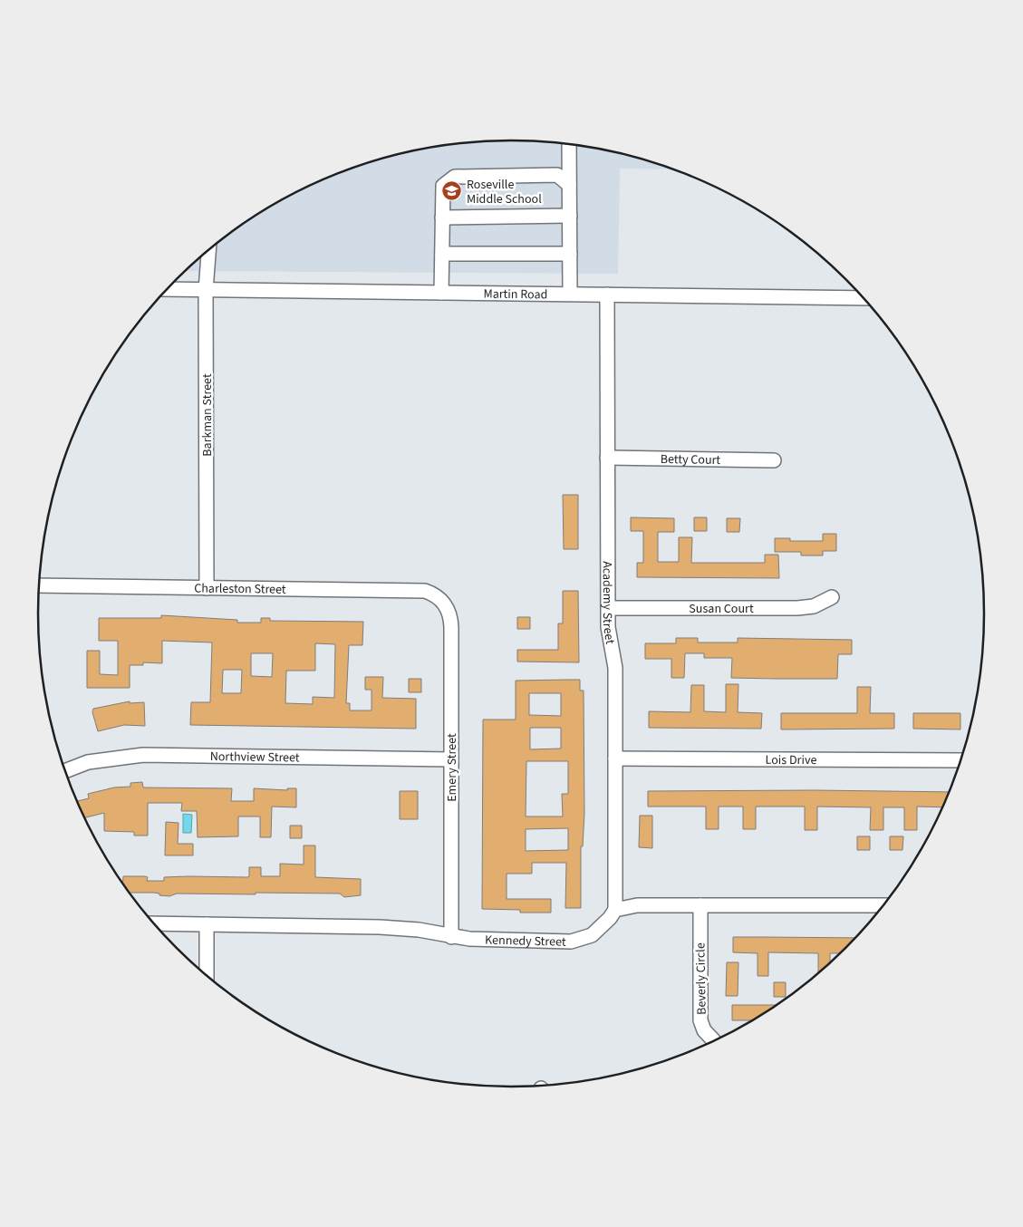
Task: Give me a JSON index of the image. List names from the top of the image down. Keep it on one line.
{"streets":{"street":["Martin Road","Barkman Street","Betty Court","Charleston Street","Academy Street","Susan Court","Northview Street","Lois Drive","Emery Street","Kennedy Street","Beverly Circle"]},"crossings":[["Martin Road","Barkman Street"],["Martin Road","Academy Street"],["Barkman Street","Charleston Street"],["Betty Court","Academy Street"],["Charleston Street","Emery Street"],["Academy Street","Susan Court"],["Academy Street","Lois Drive"],["Academy Street","Kennedy Street"],["Northview Street","Emery Street"],["Emery Street","Kennedy Street"]],"places":{"school or university":["Roseville Middle School"]}}
